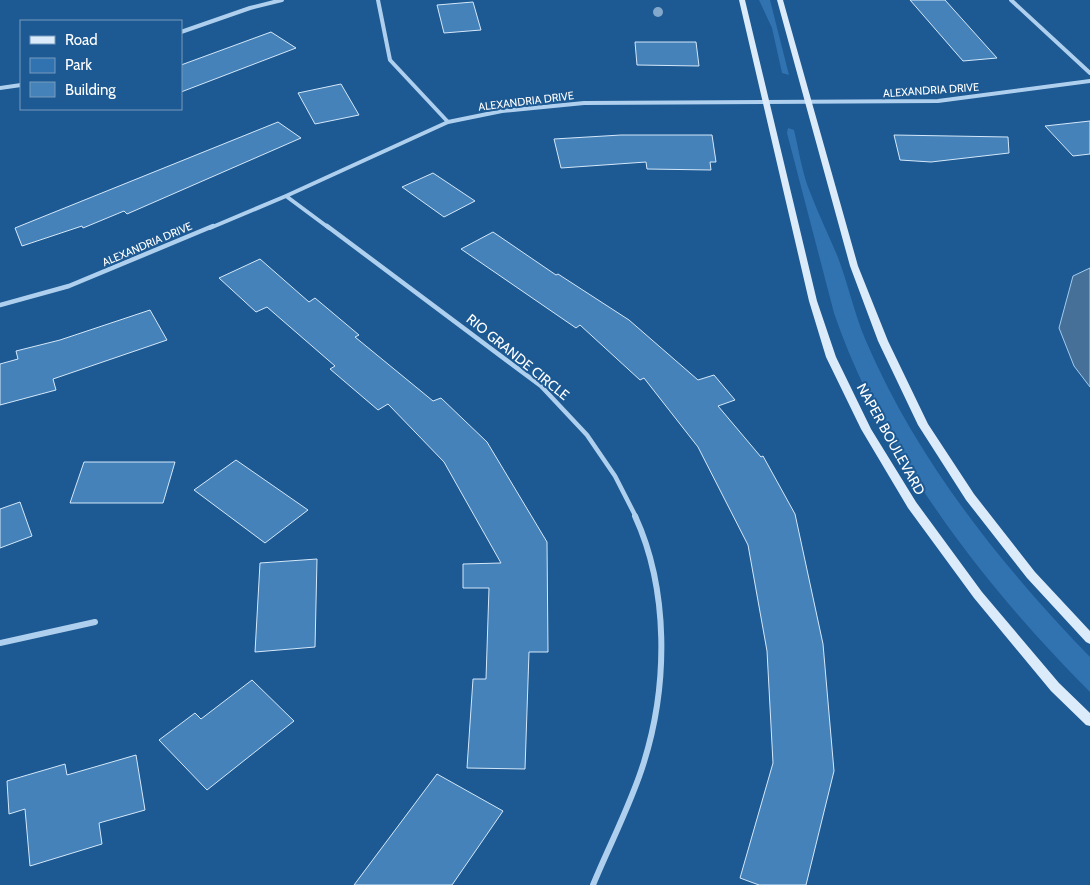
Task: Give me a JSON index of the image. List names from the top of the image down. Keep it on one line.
{"streets":{"main road":["NAPER BOULEVARD"],"street":["ALEXANDRIA DRIVE","RIO GRANDE CIRCLE"]},"crossings":[["ALEXANDRIA DRIVE","RIO GRANDE CIRCLE"],["ALEXANDRIA DRIVE","NAPER BOULEVARD"]],"legend":["Road","Park","Building"]}
